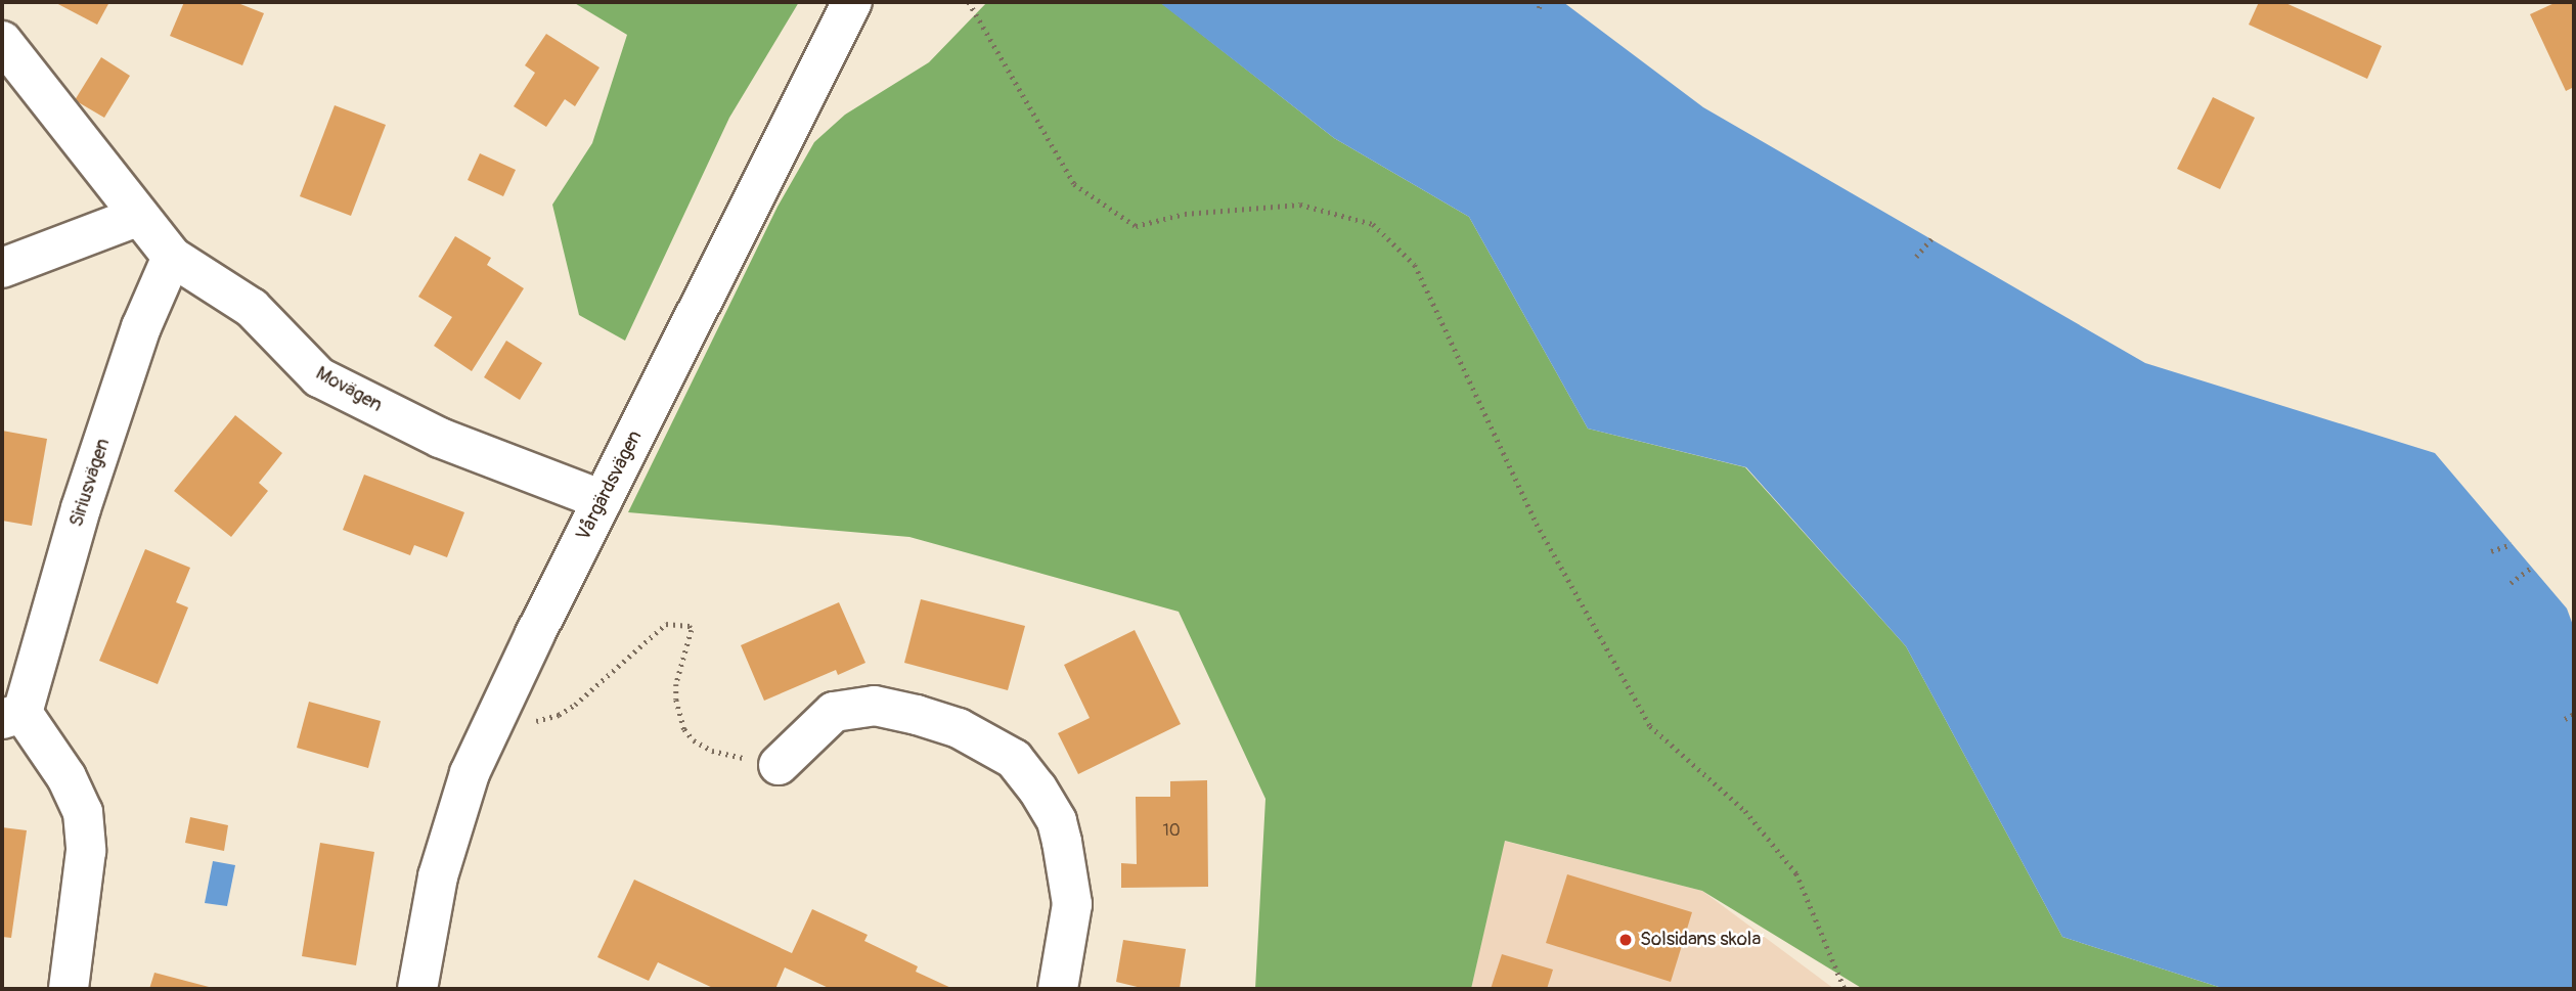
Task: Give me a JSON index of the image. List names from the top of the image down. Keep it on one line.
{"streets":{"street":["Movägen","Siriusvägen","Vårgärdsvägen"]},"crossings":[["Movägen","Siriusvägen"],["Movägen","Vårgärdsvägen"]],"places":["Solsidans skola"],"house_numbers":["10"]}
